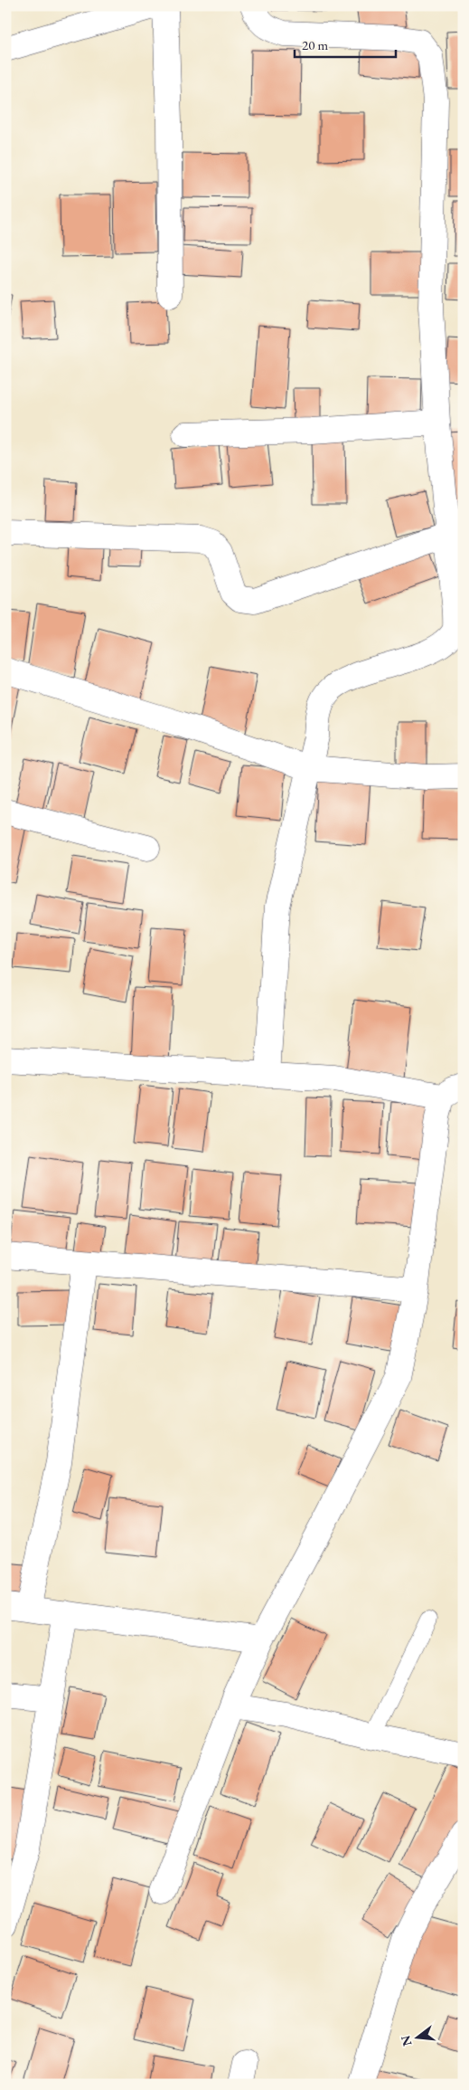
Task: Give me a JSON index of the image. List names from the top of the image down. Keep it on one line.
{"scale_bar":"20 m","north":"left"}
